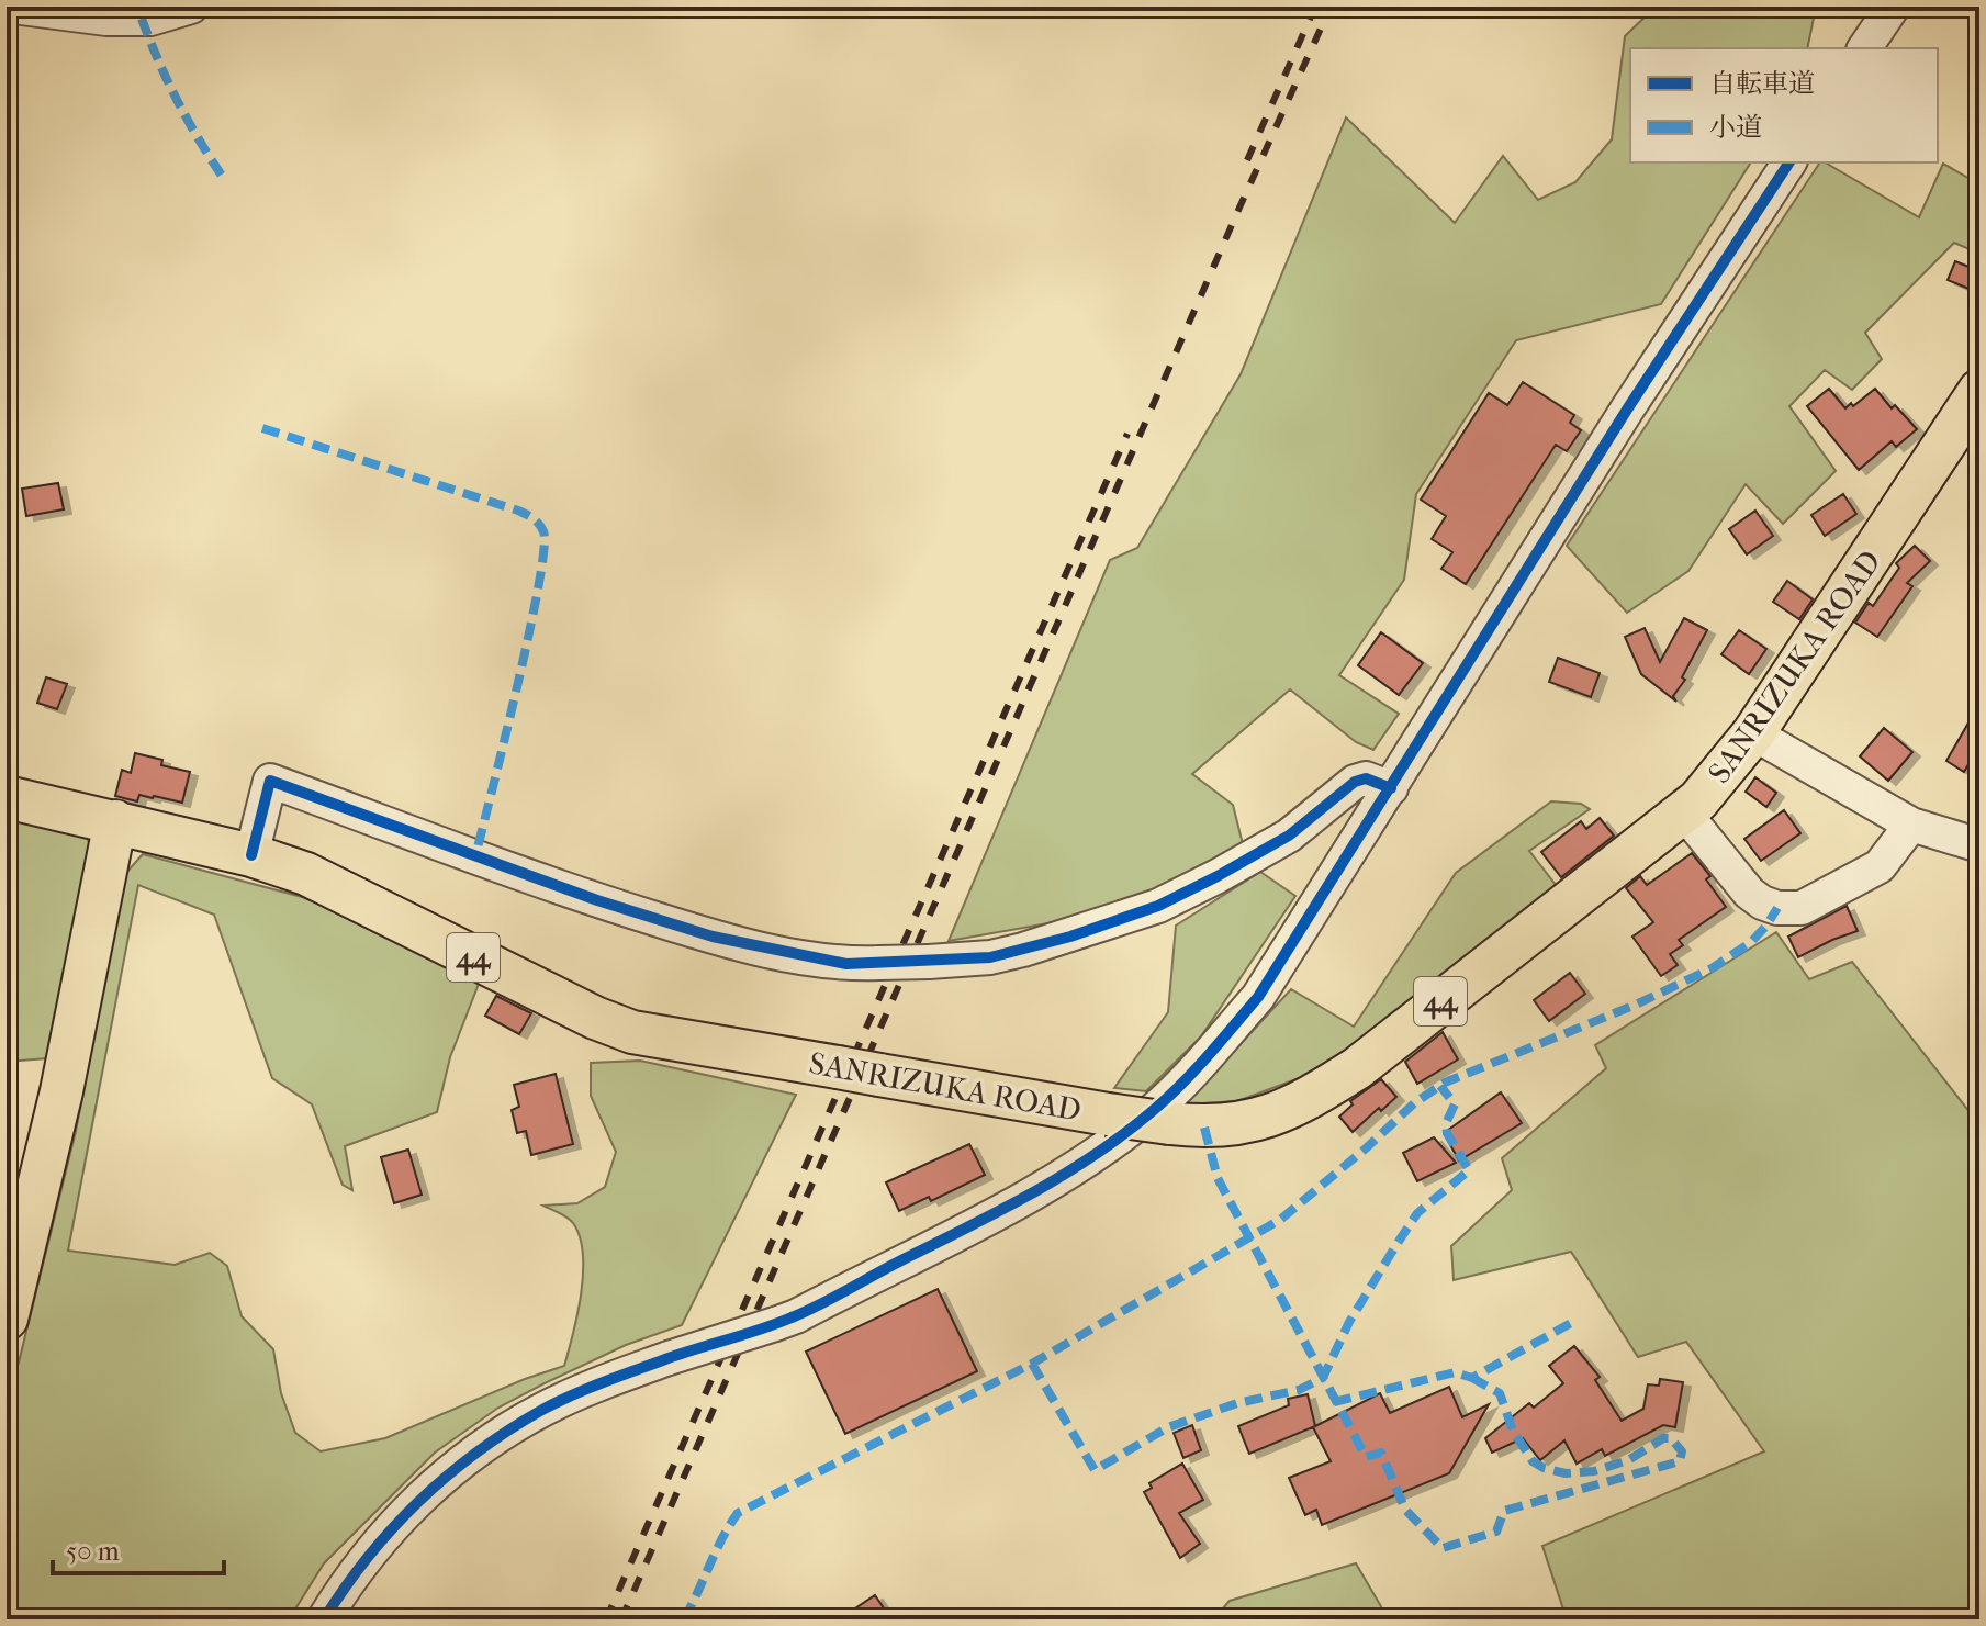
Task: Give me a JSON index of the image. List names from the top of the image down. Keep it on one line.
{"streets":{"main road":["SANRIZUKA ROAD","44"]},"legend":["自転車道","小道"],"scale_bar":"50 m"}
